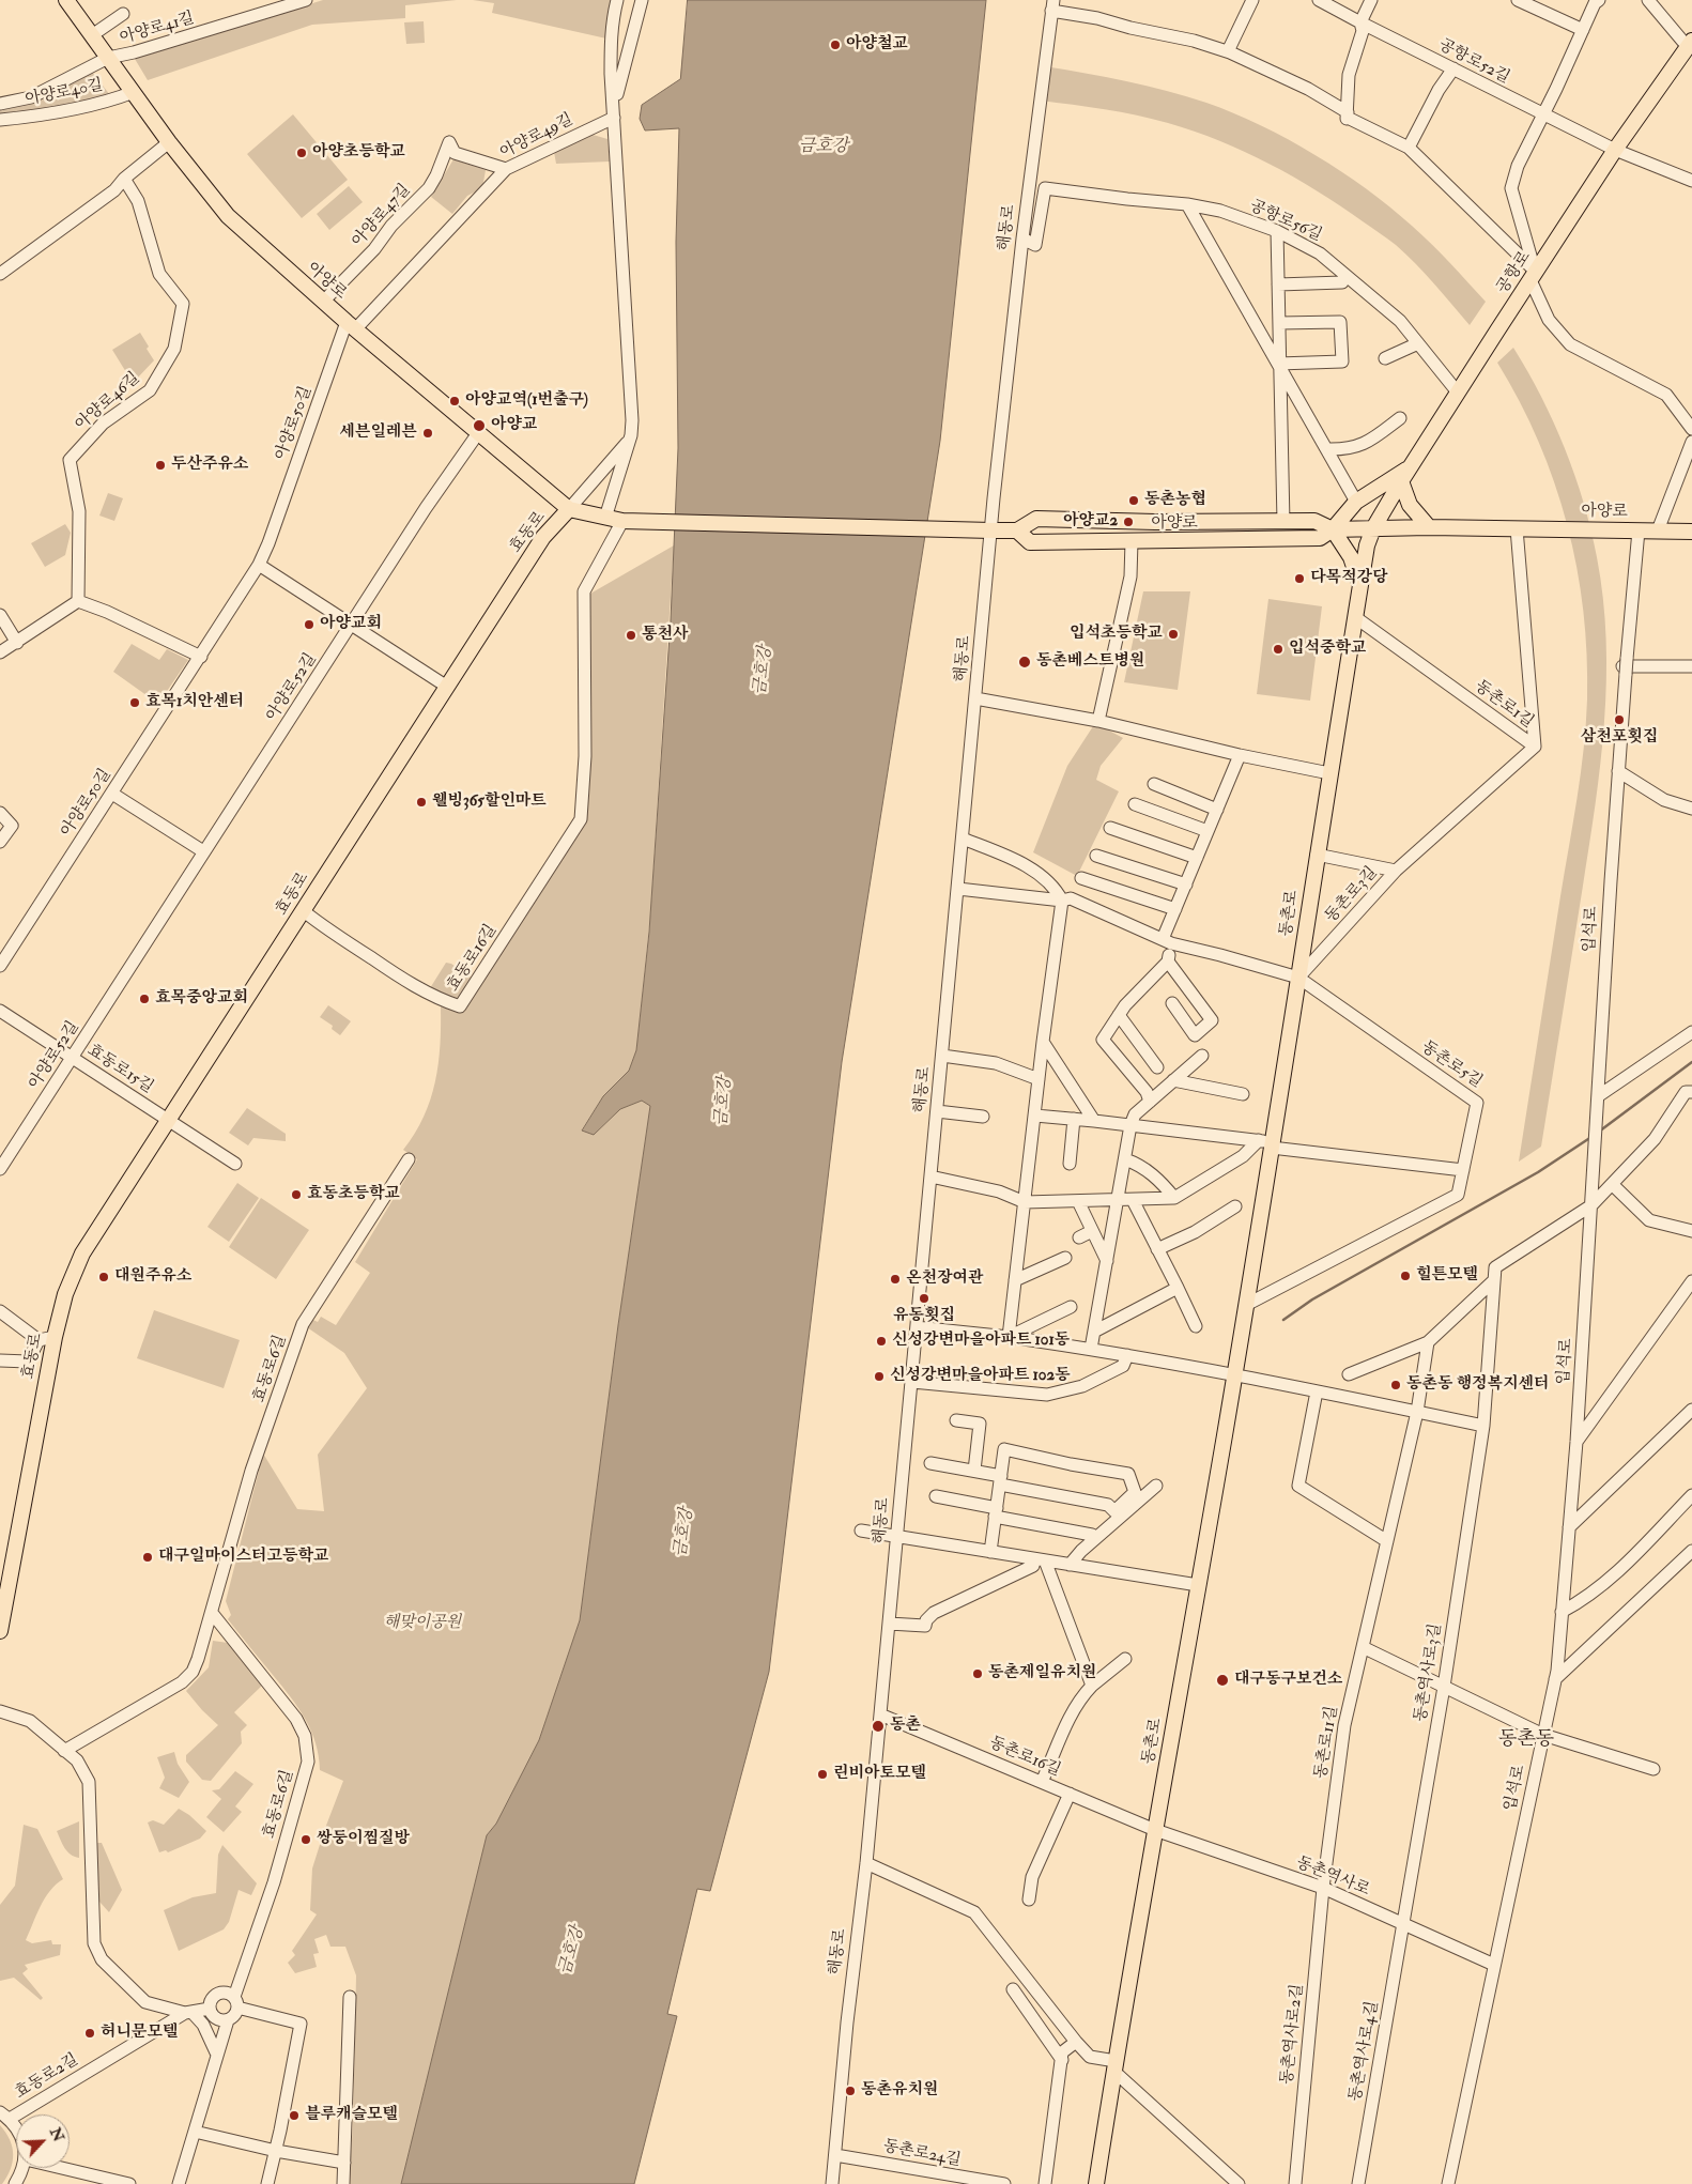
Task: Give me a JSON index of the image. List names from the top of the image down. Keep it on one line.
{"streets":{"main road":["공항로","아양로","효동로","동촌로"],"street":["아양로41길","공항로52길","아양로40길","아양로49길","아양로47길","공항로56길","해동로","아양로46길","아양로50길","아양로52길","동촌로1길","동촌로3길","입석로","효동로16길","동촌로5길","효동로15길","효동로6길","동촌역사로3길","동촌로11길","동촌로16길","동촌역사로","동촌역사로2길","동촌역사로4길","효동로2길","동촌로24길"]},"crossings":[["아양로41길","아양로40길"],["아양로41길","아양로"],["공항로52길","공항로"],["아양로40길","아양로"],["아양로49길","아양로47길"],["아양로49길","아양로"],["아양로49길","아양로50길"],["아양로47길","아양로"],["공항로56길","해동로"],["공항로56길","공항로"],["해동로","아양로"],["해동로","동촌로16길"],["해동로","동촌로24길"],["공항로","아양로"],["공항로","동촌로"],["아양로","아양로50길"],["아양로","효동로"],["아양로","아양로52길"],["아양로","동촌로"],["아양로","입석로"],["아양로","효동로16길"],["효동로","효동로16길"],["효동로","효동로15길"],["아양로52길","효동로15길"],["동촌로1길","동촌로3길"],["동촌로1길","동촌로"],["동촌로3길","동촌로"],["동촌로3길","동촌로5길"],["동촌로","동촌로5길"],["동촌로","동촌로16길"],["동촌로","동촌역사로"],["입석로","동촌역사로"],["동촌역사로3길","동촌역사로"],["동촌역사로3길","동촌역사로4길"],["동촌로11길","동촌역사로"],["동촌로11길","동촌역사로2길"],["동촌로16길","동촌역사로"],["동촌역사로","동촌역사로2길"],["동촌역사로","동촌역사로4길"]],"districts":["동촌동"],"water":["금호강"],"parks":["해맞이공원"],"places":["아양철교","아양초등학교","아양교역(1번출구)","아양교","세븐일레븐","두산주유소","동촌농협","아양교2","다목적강당","아양교회","입석초등학교","통천사","입석중학교","동촌베스트병원","효목1치안센터","삼천포횟집","웰빙365할인마트","효목중앙교회","효동초등학교","힐튼모텔","대원주유소","온천장여관","유동횟집","신성강변마을아파트 101동","신성강변마을아파트 102동","동촌동 행정복지센터","대구일마이스터고등학교","동촌제일유치원","대구동구보건소","동촌","린비아토모텔","쌍둥이찜질방","허니문모텔","동촌유치원","블루캐슬모텔"],"north":"top right"}
